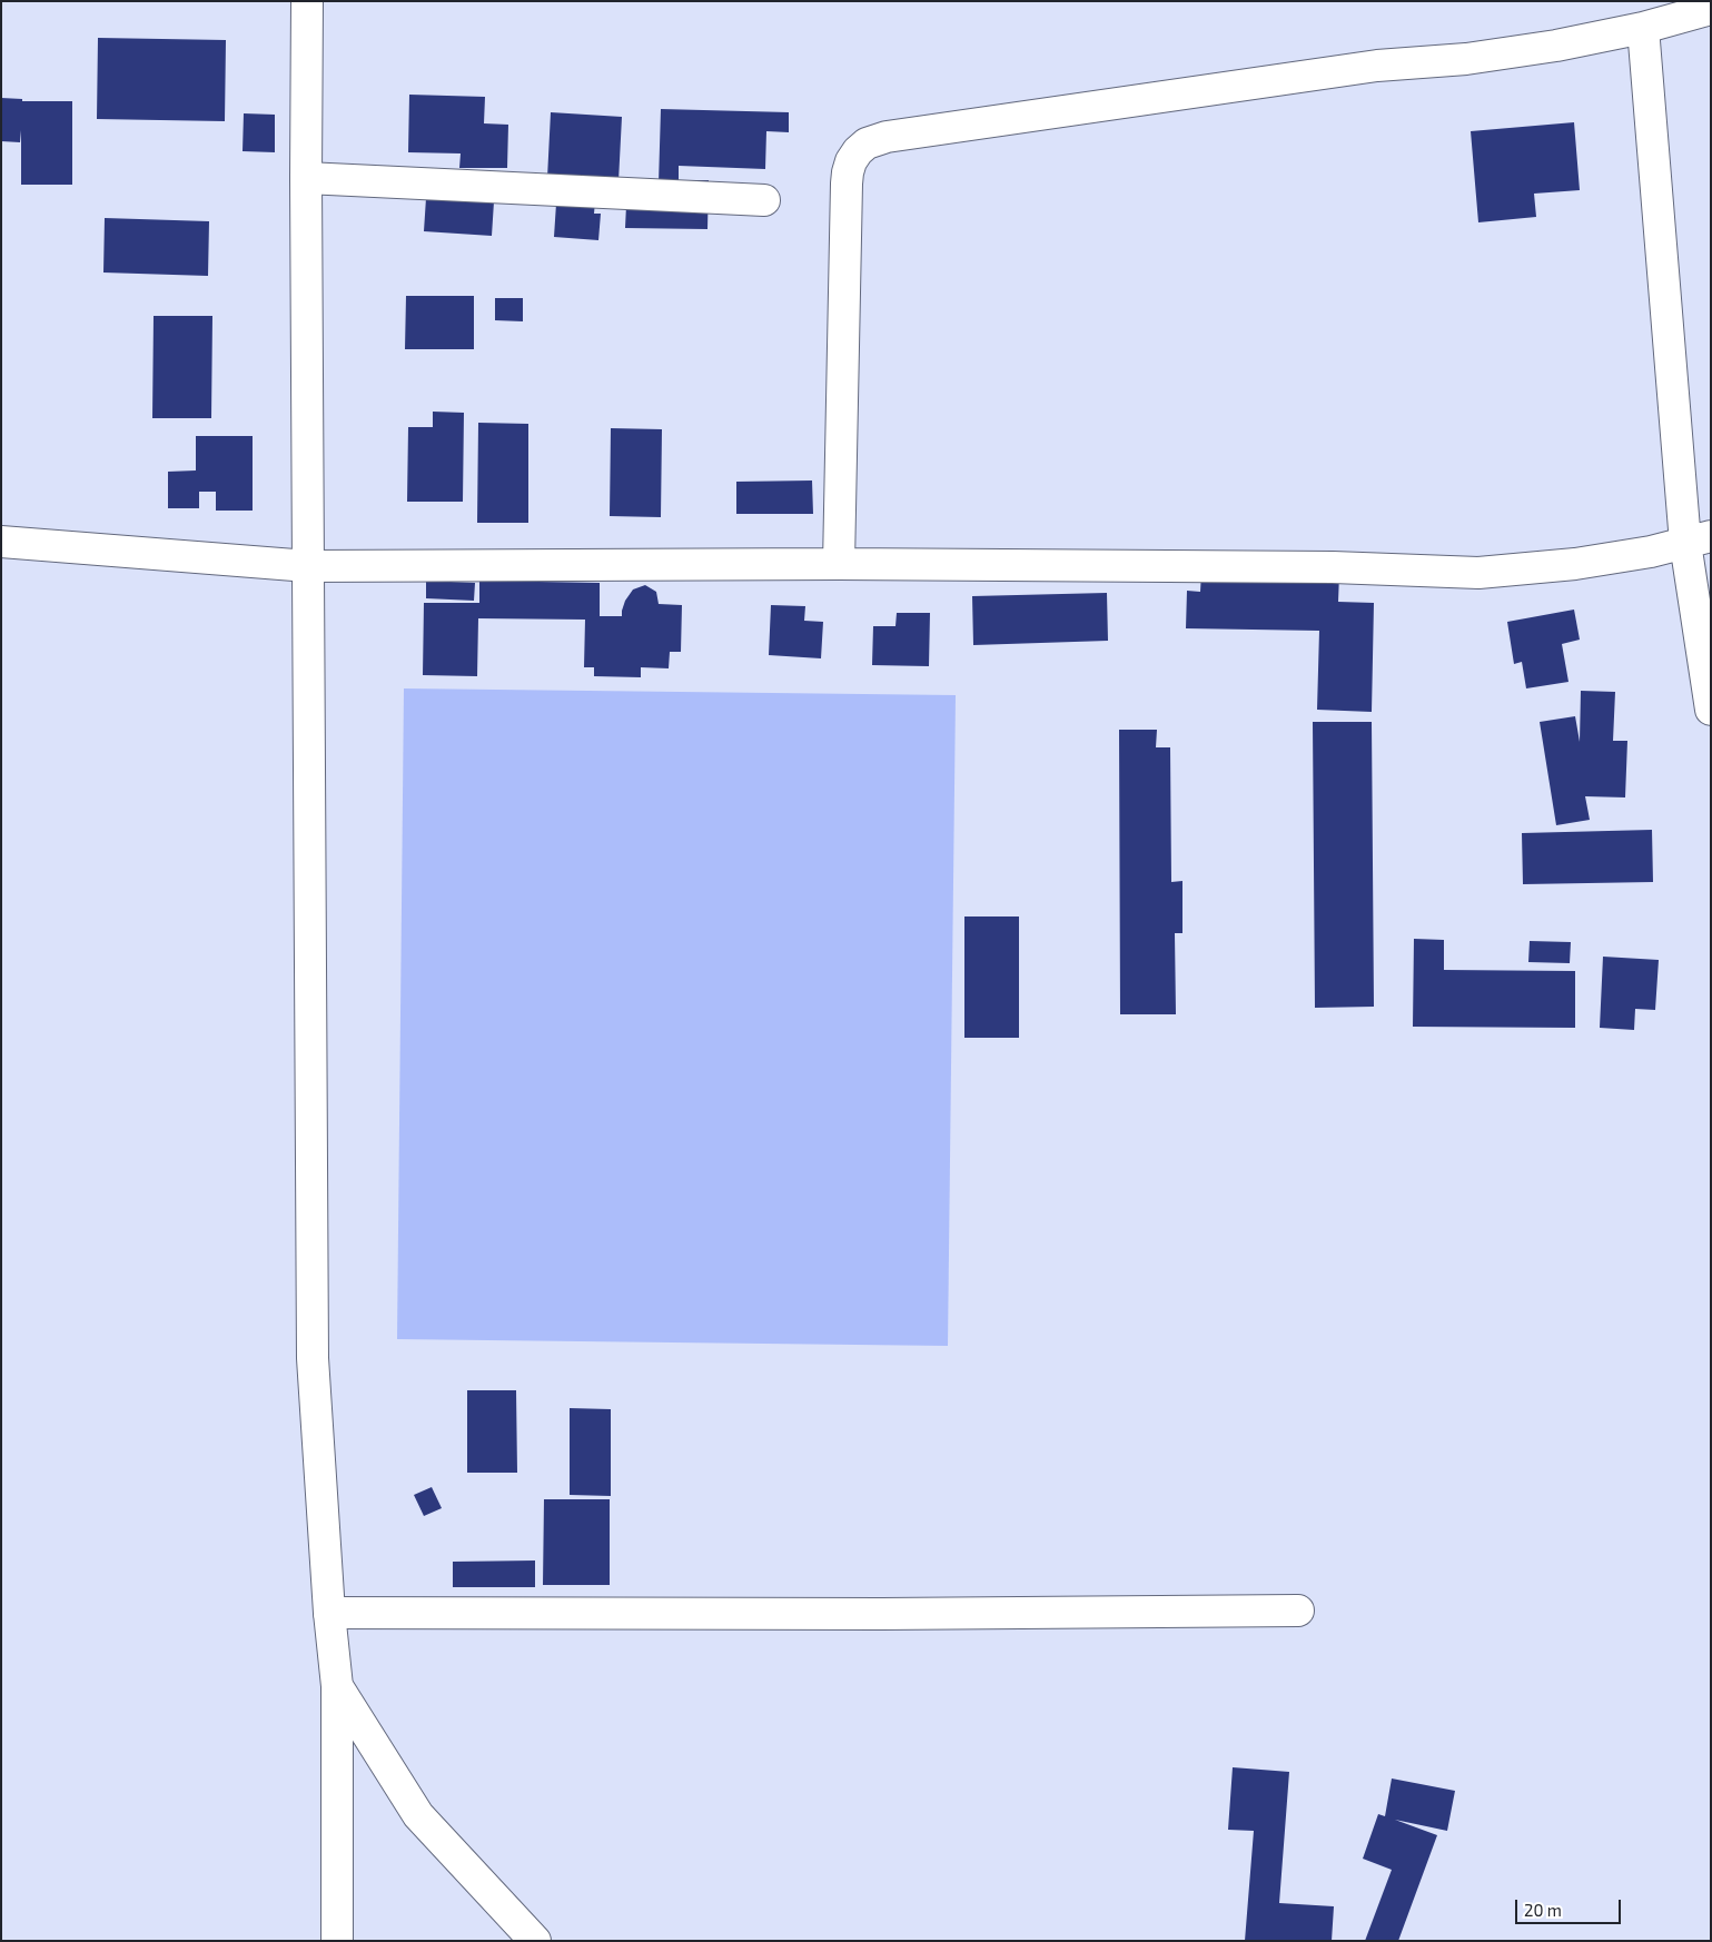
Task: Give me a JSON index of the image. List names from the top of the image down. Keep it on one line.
{"scale_bar":"20 m"}
